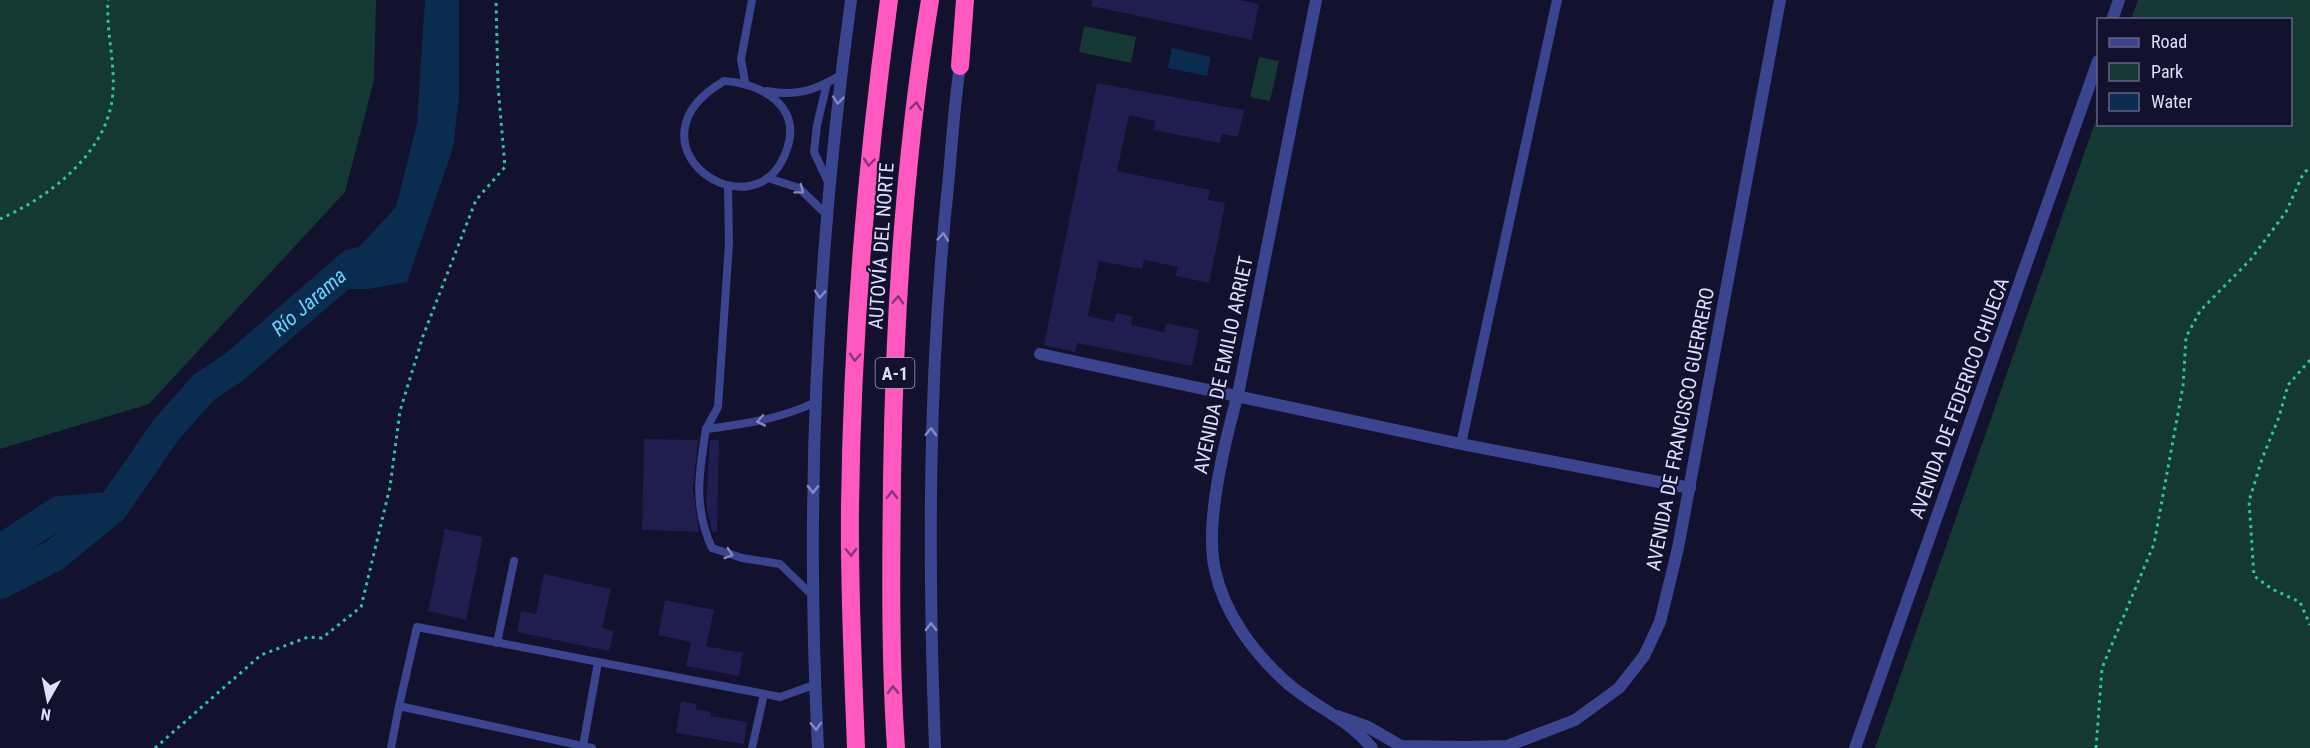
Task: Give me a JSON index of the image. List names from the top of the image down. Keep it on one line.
{"streets":{"highway":["AUTOVÍA DEL NORTE","A-1"],"street":["AVENIDA DE EMILIO ARRIET","AVENIDA DE FEDERICO CHUECA","AVENIDA DE FRANCISCO GUERRERO"]},"water":["Río Jarama"],"legend":["Road","Park","Water"],"north":"bottom"}
